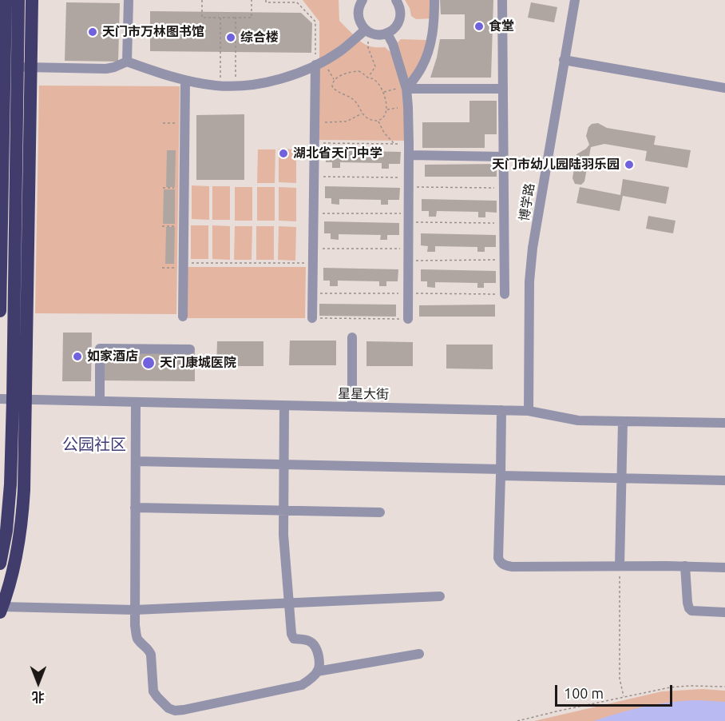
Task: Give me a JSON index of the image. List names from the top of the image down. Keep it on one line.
{"streets":{"street":["博学路","星星大街"]},"crossings":[["博学路","星星大街"]],"districts":["公园社区"],"places":["食堂","天门市万林图书馆","综合楼","湖北省天门中学","天门市幼儿园陆羽乐园","如家酒店","天门康城医院"],"scale_bar":"100 m","north":"bottom"}
